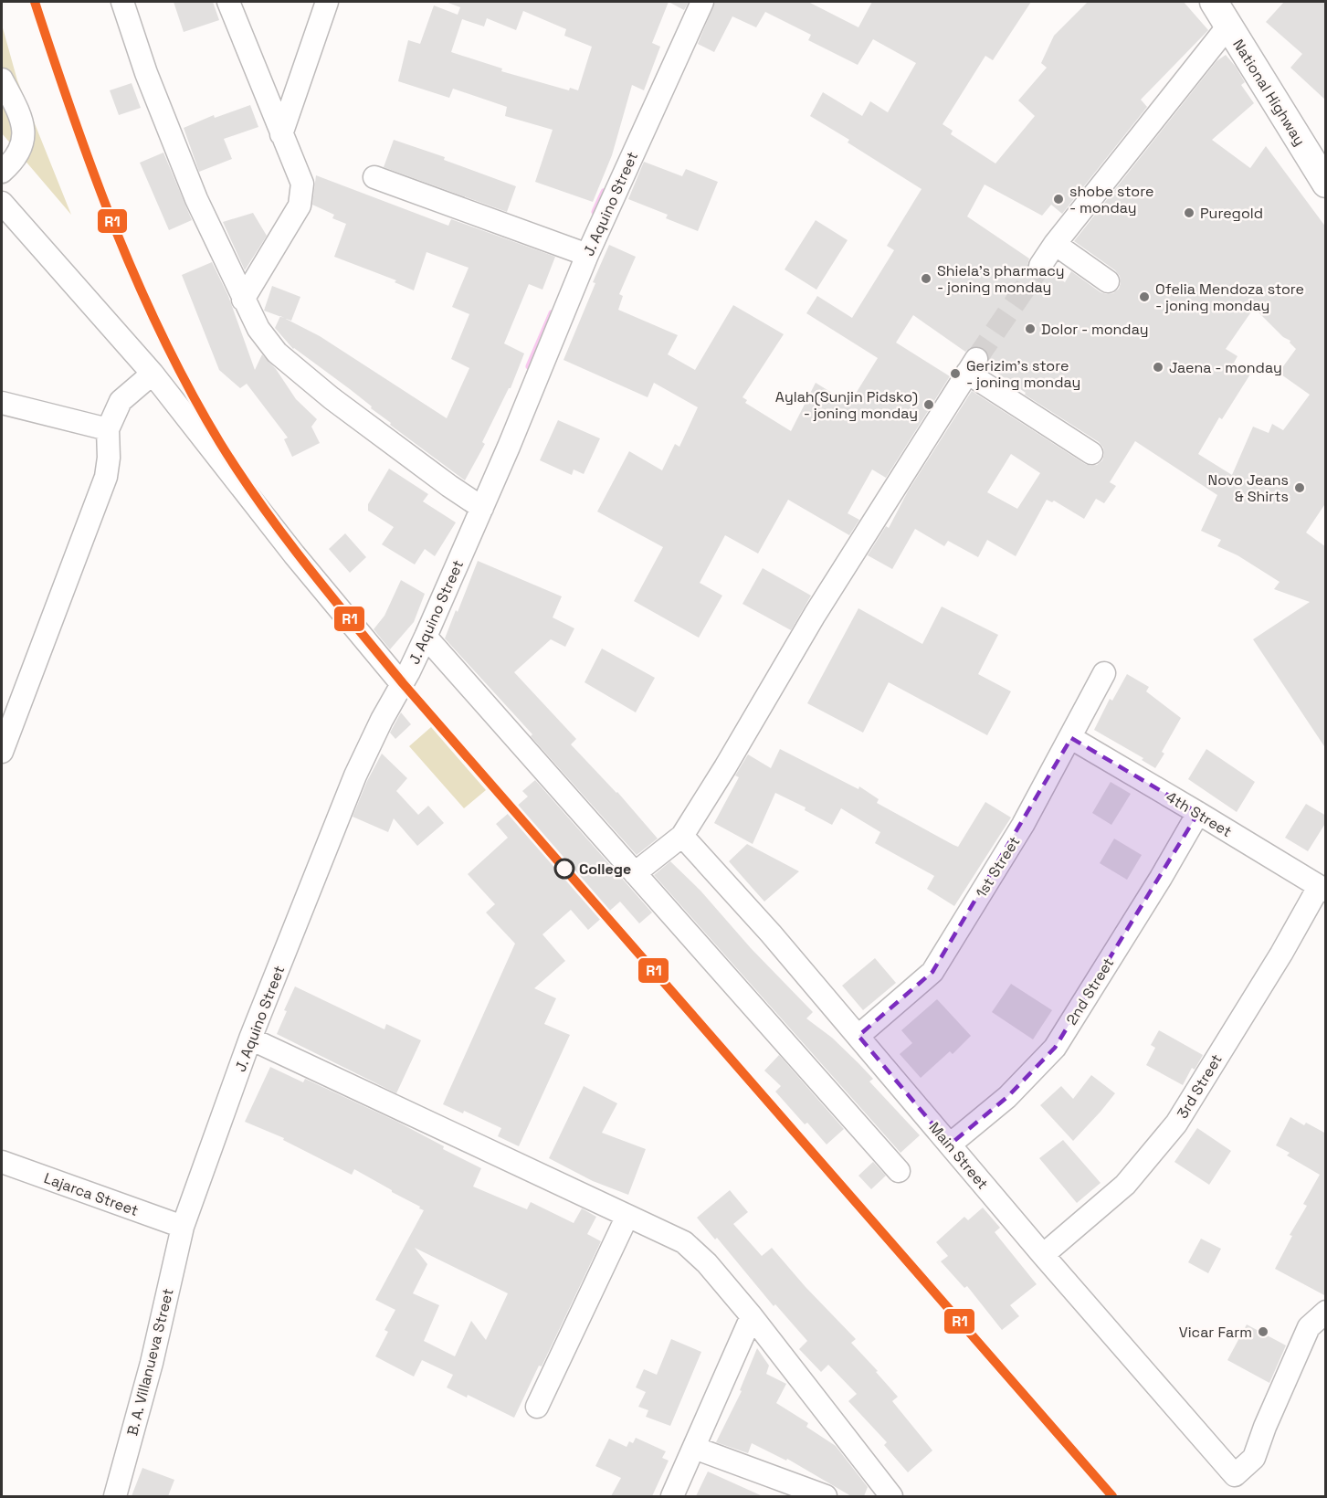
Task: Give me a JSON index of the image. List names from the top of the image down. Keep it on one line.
{"streets":{"main road":["National Highway"],"street":["J. Aquino Street","4th Street","1st Street","2nd Street","3rd Street","Main Street","Lajarca Street","B. A. Villanueva Street"]},"crossings":[["J. Aquino Street","Lajarca Street"],["J. Aquino Street","B. A. Villanueva Street"],["4th Street","1st Street"],["4th Street","2nd Street"],["4th Street","3rd Street"],["1st Street","Main Street"],["2nd Street","Main Street"],["3rd Street","Main Street"],["Lajarca Street","B. A. Villanueva Street"]],"places":["shobe store - monday","Puregold","Shiela's pharmacy - joning monday","Ofelia Mendoza store - joning monday","Dolor - monday","Jaena - monday","Gerizim's store - joning monday","Aylah(Sunjin Pidsko) - joning monday","Novo Jeans & Shirts","College","Vicar Farm"],"lines":["transit line R1"]}
